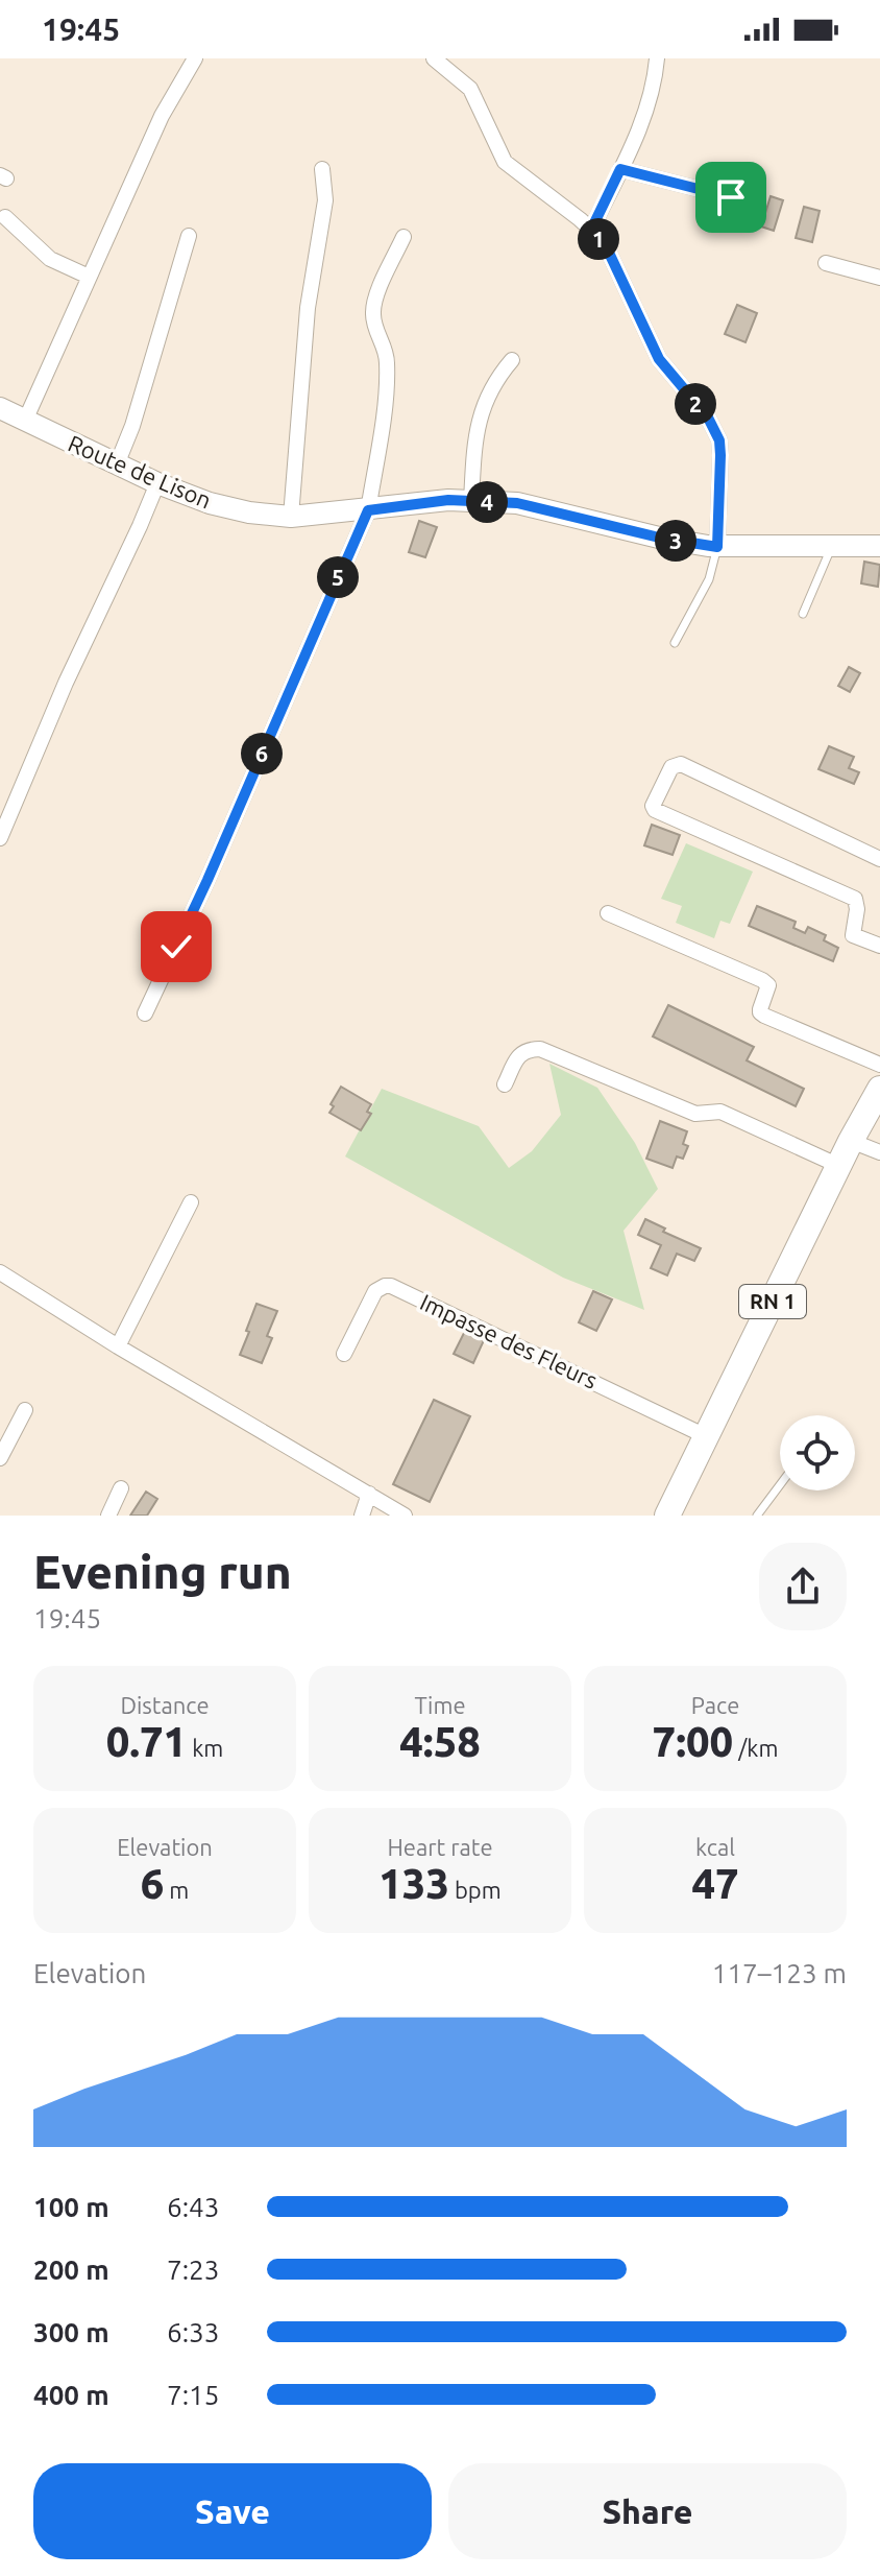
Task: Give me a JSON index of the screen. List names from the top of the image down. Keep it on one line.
{"streets":{"main road":["RN 1"],"street":["Route de Lison","Impasse des Fleurs"]},"crossings":[["RN 1","Impasse des Fleurs"]],"page":{"status":"19:45","pins":["1","2","4","3","5","6"],"heading":["Evening run","19:45"],"stats":[["Distance","0.71 km"],["Time","4:58"],["Pace","7:00 /km"],["Elevation","6 m"],["Heart rate","133 bpm"],["kcal","47"]],"chart":["Elevation","117–123 m"],"list":[{"name":"100 m","note":"6:43"},{"name":"200 m","note":"7:23"},{"name":"300 m","note":"6:33"},{"name":"400 m","note":"7:15"}],"buttons":["Save","Share"]}}
